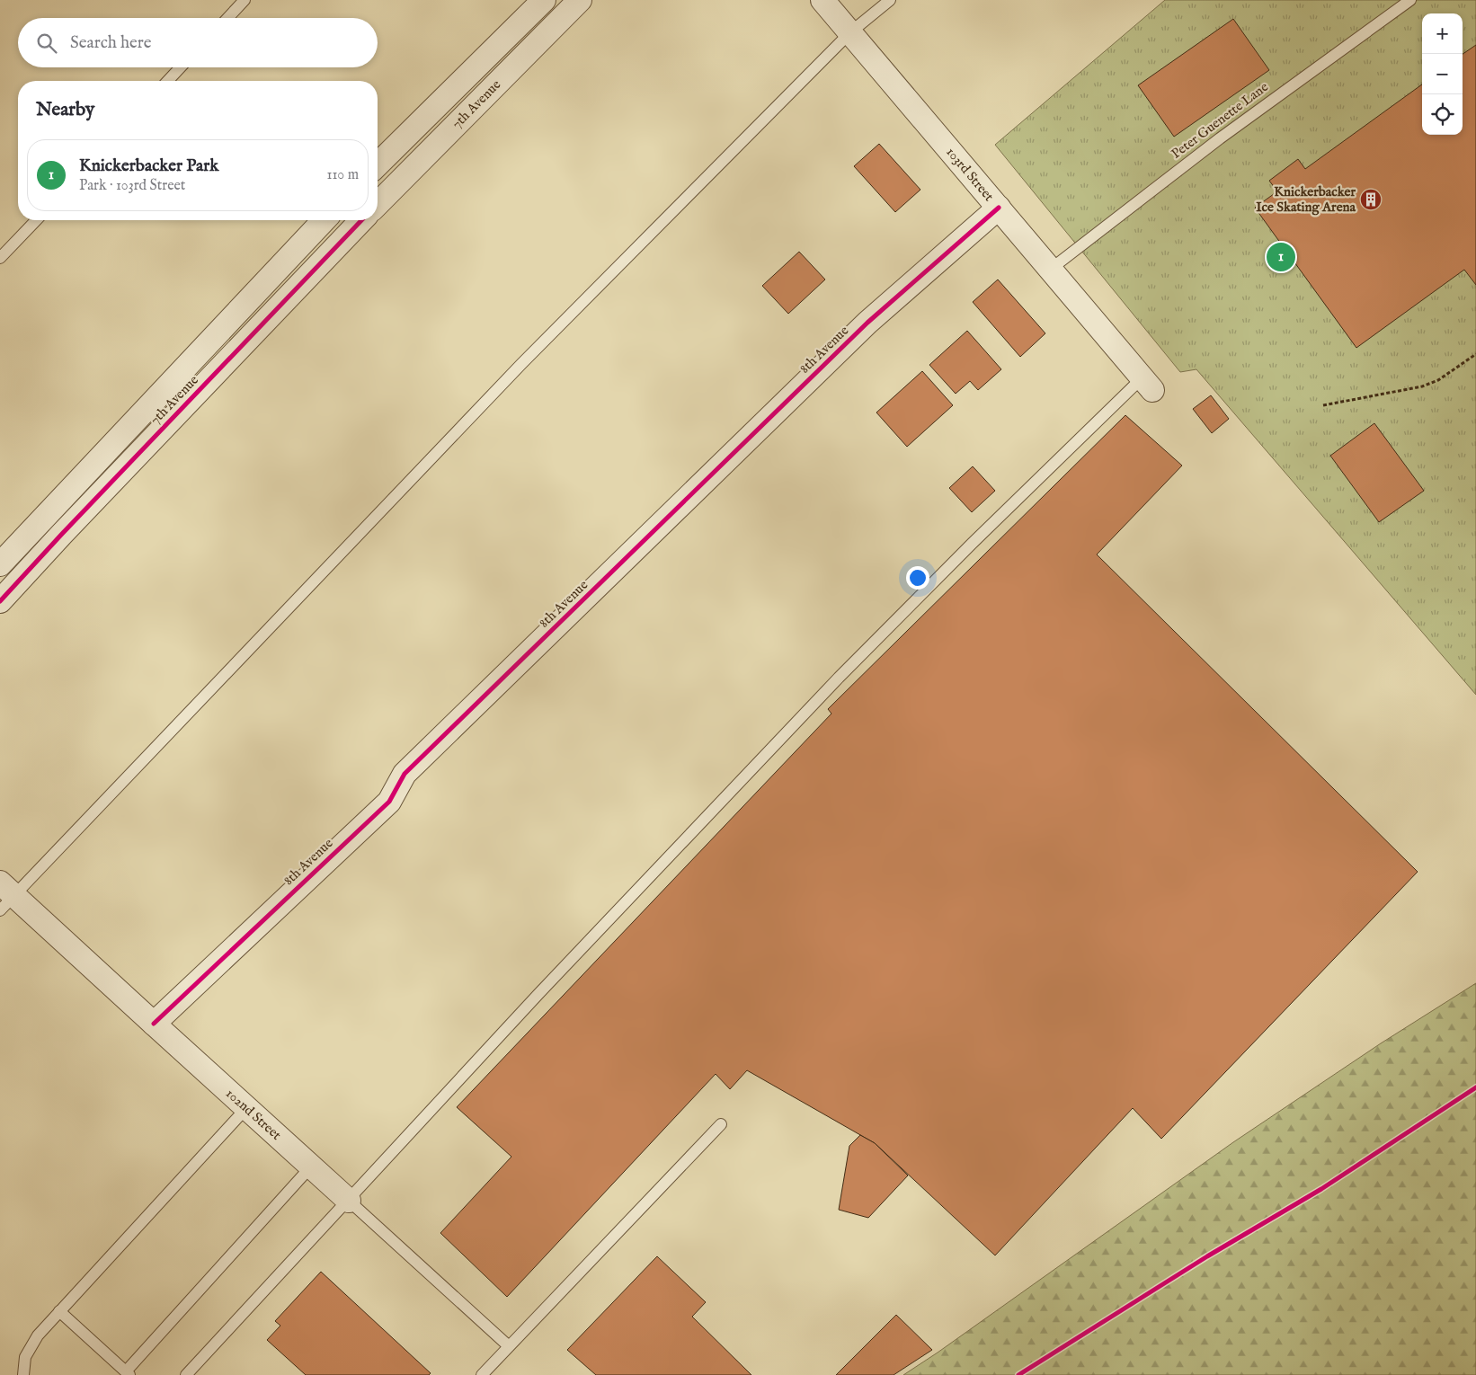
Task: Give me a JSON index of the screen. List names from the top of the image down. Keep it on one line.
{"streets":{"street":["7th Avenue","103rd Street","8th Avenue","102nd Street"],"lane":["Peter Guenette Lane"]},"crossings":[["Peter Guenette Lane","103rd Street"],["103rd Street","8th Avenue"],["8th Avenue","102nd Street"]],"places":{"building":["Knickerbacker Ice Skating Arena"]},"page":{"map_buttons":["+","−"],"search":"Search here","heading":"Nearby","list":[{"mark":"1","name":"Knickerbacker Park","note":"Park · 103rd Street","value":"110 m"}],"pins":"1"}}
